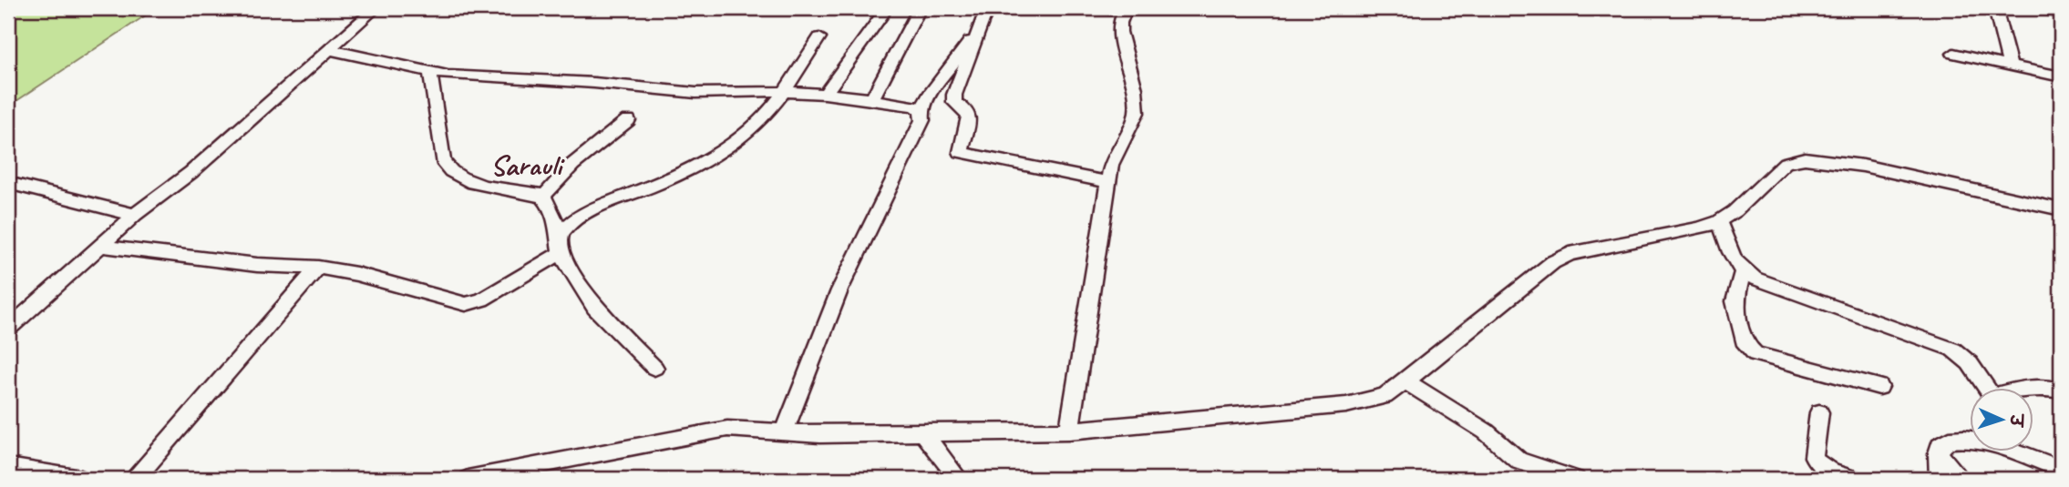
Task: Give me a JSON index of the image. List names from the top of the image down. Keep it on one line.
{"districts":["Sarauli"],"north":"right"}
